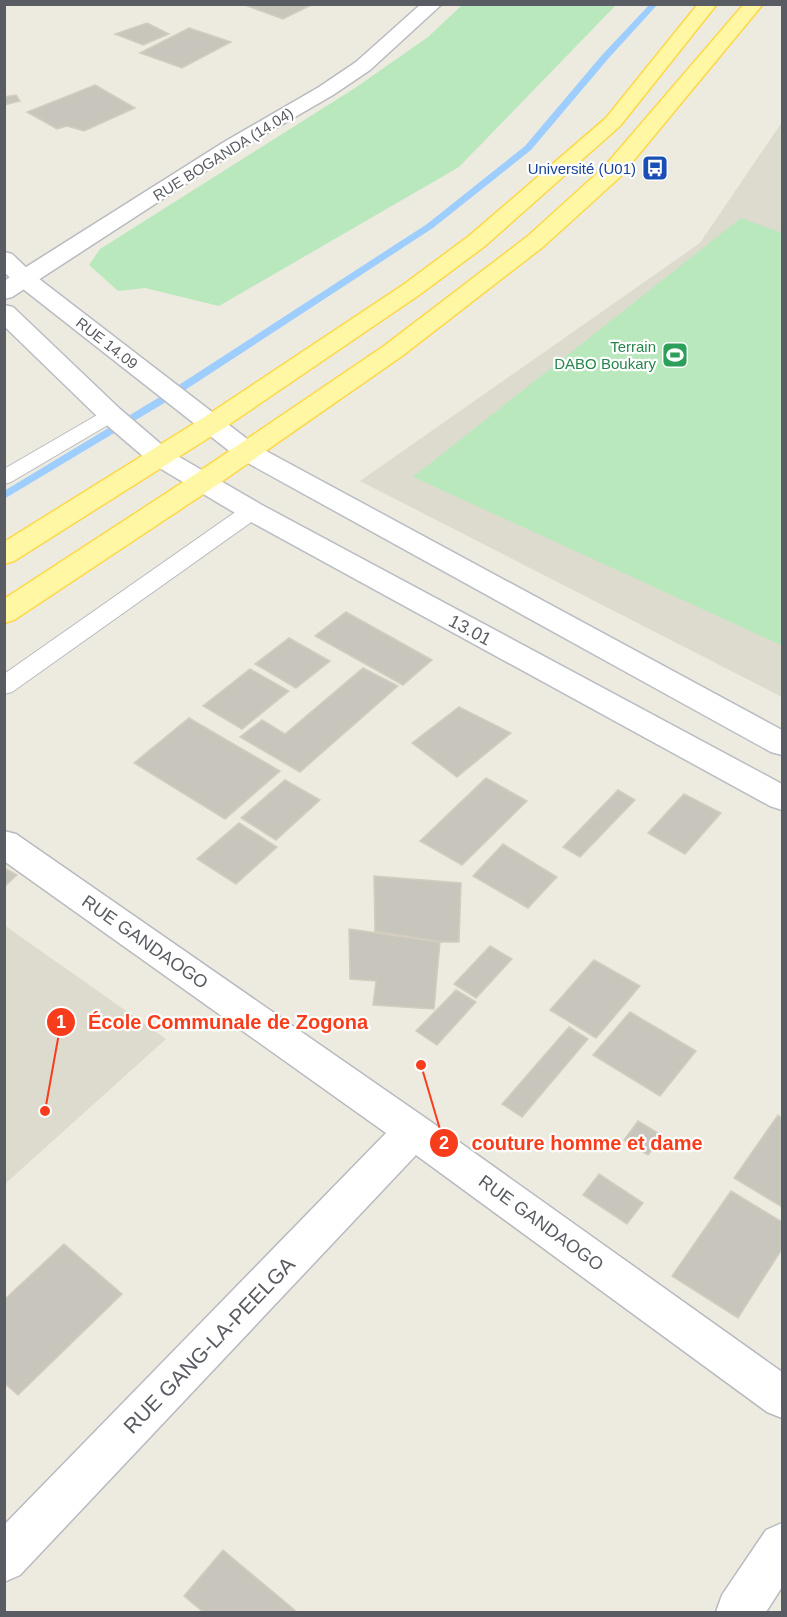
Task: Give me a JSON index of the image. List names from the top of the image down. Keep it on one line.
{"streets":{"street":["RUE BOGANDA (14.04)","RUE 14.09","13.01","RUE GANDAOGO","RUE GANG-LA-PEELGA"]},"crossings":[["RUE BOGANDA (14.04)","RUE 14.09"],["RUE GANDAOGO","RUE GANG-LA-PEELGA"]],"places":{"bus stop":["Université (U01)"],"sports":["Terrain DABO Boukary"],"other":["couture homme et dame","École Communale de Zogona"]}}
